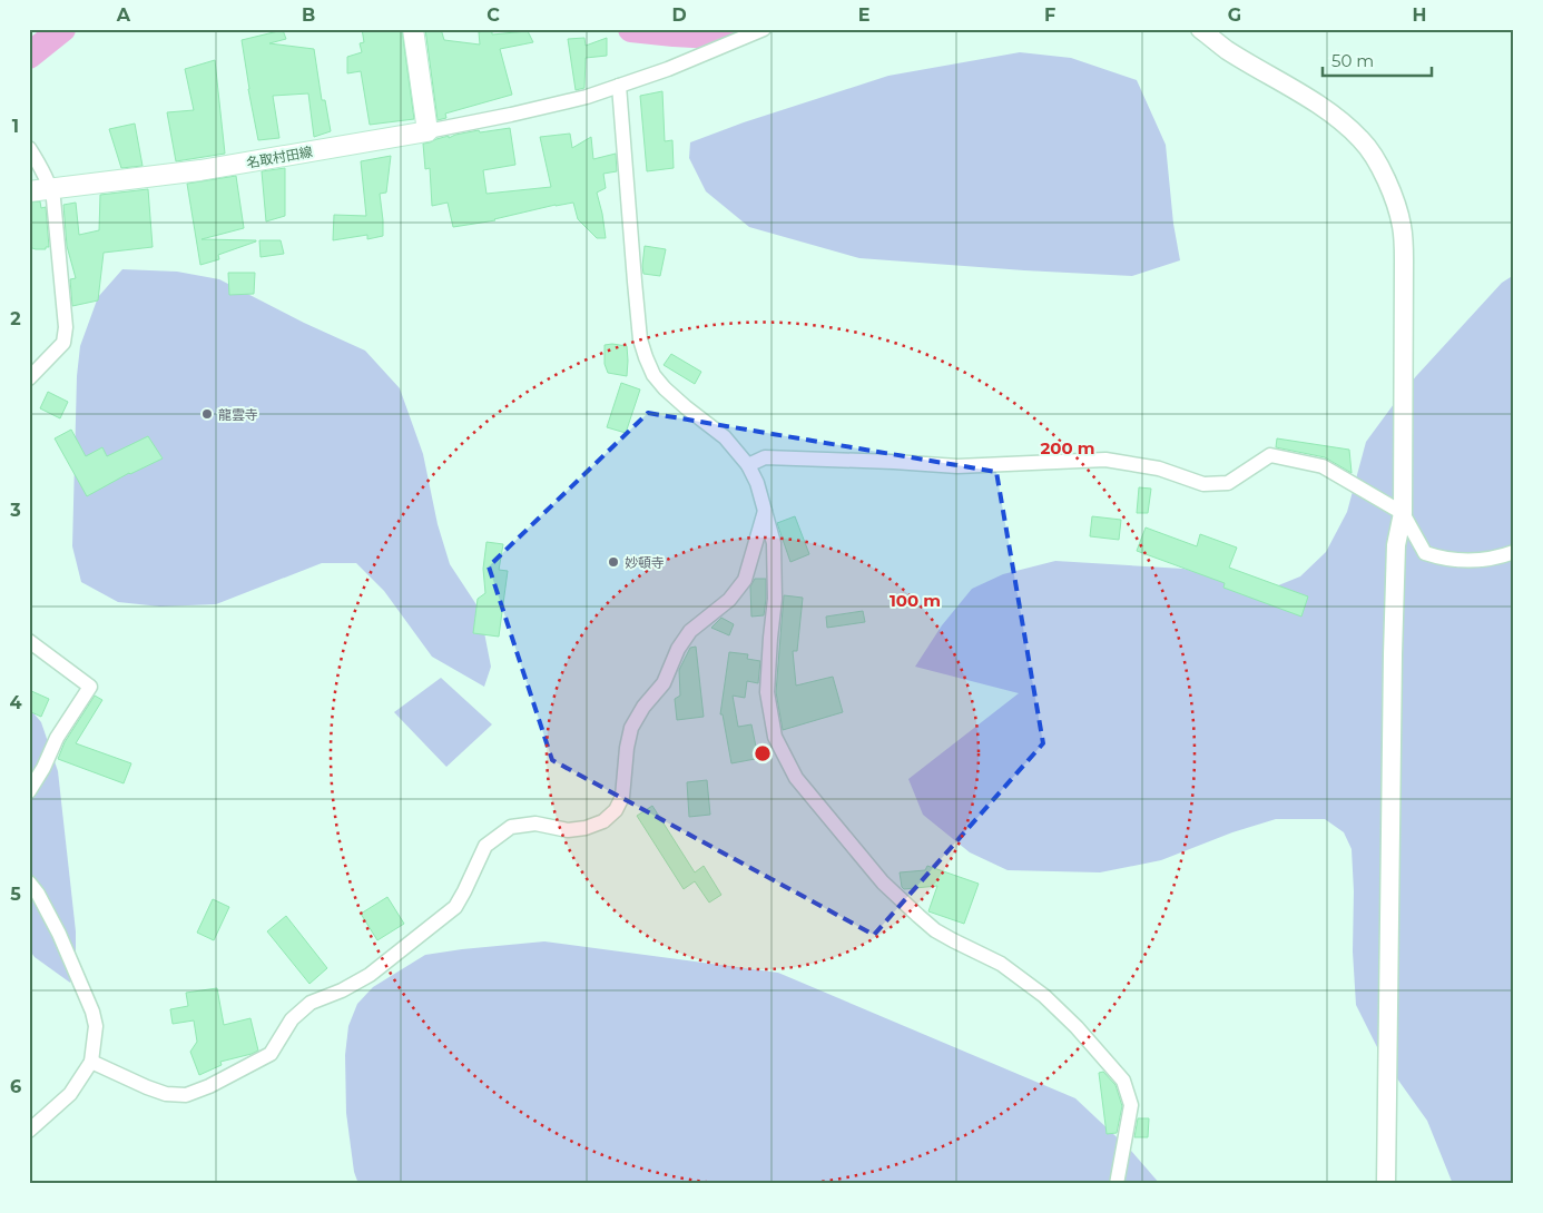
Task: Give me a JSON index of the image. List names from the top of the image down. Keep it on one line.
{"streets":{"main road":["名取村田線"]},"places":["龍雲寺","妙頓寺"],"scale_bar":"50 m","grid":{"columns":["A","B","C","D","E","F","G","H"],"rows":["1","2","3","4","5","6"]},"rings":["200 m","100 m"]}
